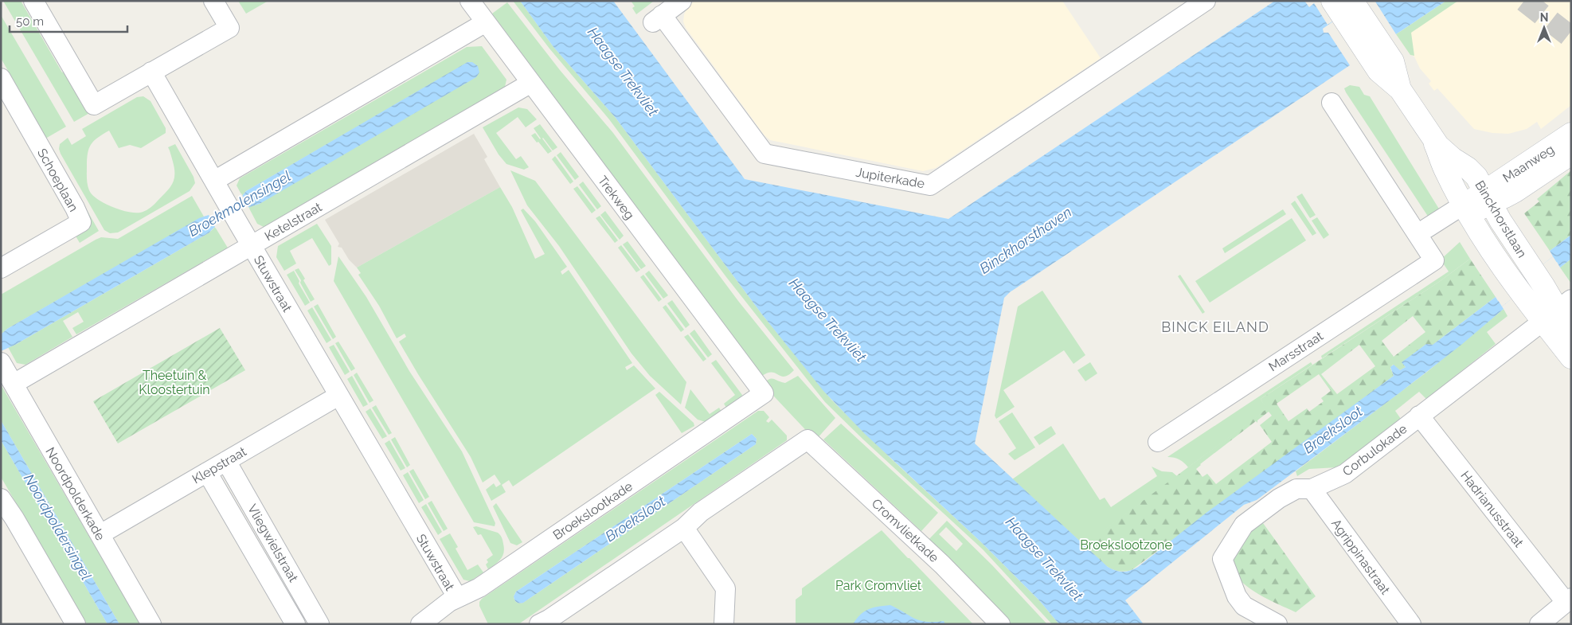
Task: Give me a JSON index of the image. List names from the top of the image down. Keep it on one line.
{"streets":{"street":["Maanweg","Jupiterkade","Schoeplaan","Trekweg","Binckhorstlaan","Ketelstraat","Stuwstraat","Marsstraat","Corbulokade","Klepstraat","Noordpolderkade","Hadrianusstraat","Broekslootkade","Cromvlietkade","Vliegwielstraat","Agrippinastraat"]},"crossings":[["Maanweg","Binckhorstlaan"],["Trekweg","Ketelstraat"],["Trekweg","Broekslootkade"],["Binckhorstlaan","Marsstraat"],["Binckhorstlaan","Corbulokade"],["Ketelstraat","Stuwstraat"],["Ketelstraat","Noordpolderkade"],["Stuwstraat","Klepstraat"],["Stuwstraat","Broekslootkade"],["Corbulokade","Hadrianusstraat"],["Corbulokade","Agrippinastraat"],["Klepstraat","Noordpolderkade"],["Klepstraat","Vliegwielstraat"]],"districts":["BINCK EILAND"],"water":["Haagse Trekvliet","Broekmolensingel","Binckhorsthaven","Broeksloot","Noordpoldersingel"],"parks":["Theetuin & Kloostertuin","Broekslootzone","Park Cromvliet"],"scale_bar":"50 m","north":"top"}
